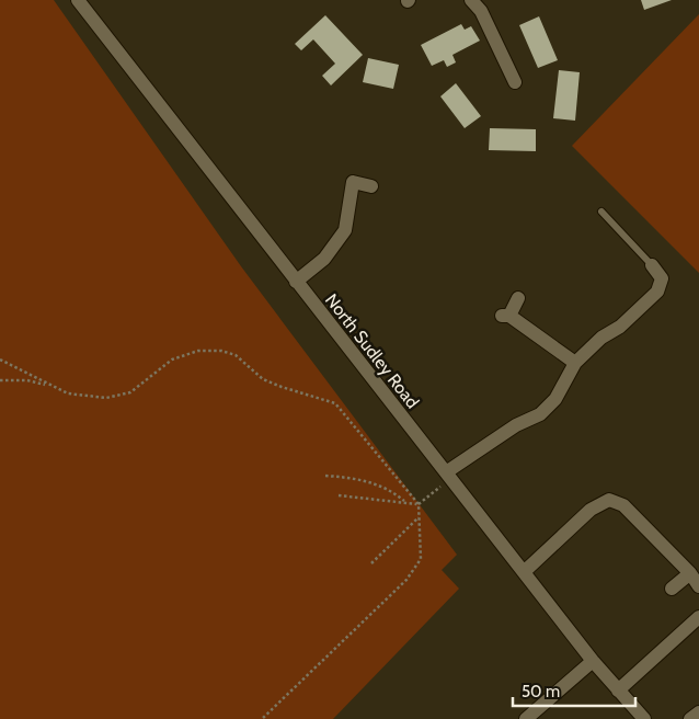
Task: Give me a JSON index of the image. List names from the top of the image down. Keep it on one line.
{"streets":{"street":["North Sudley Road"]},"scale_bar":"50 m"}
